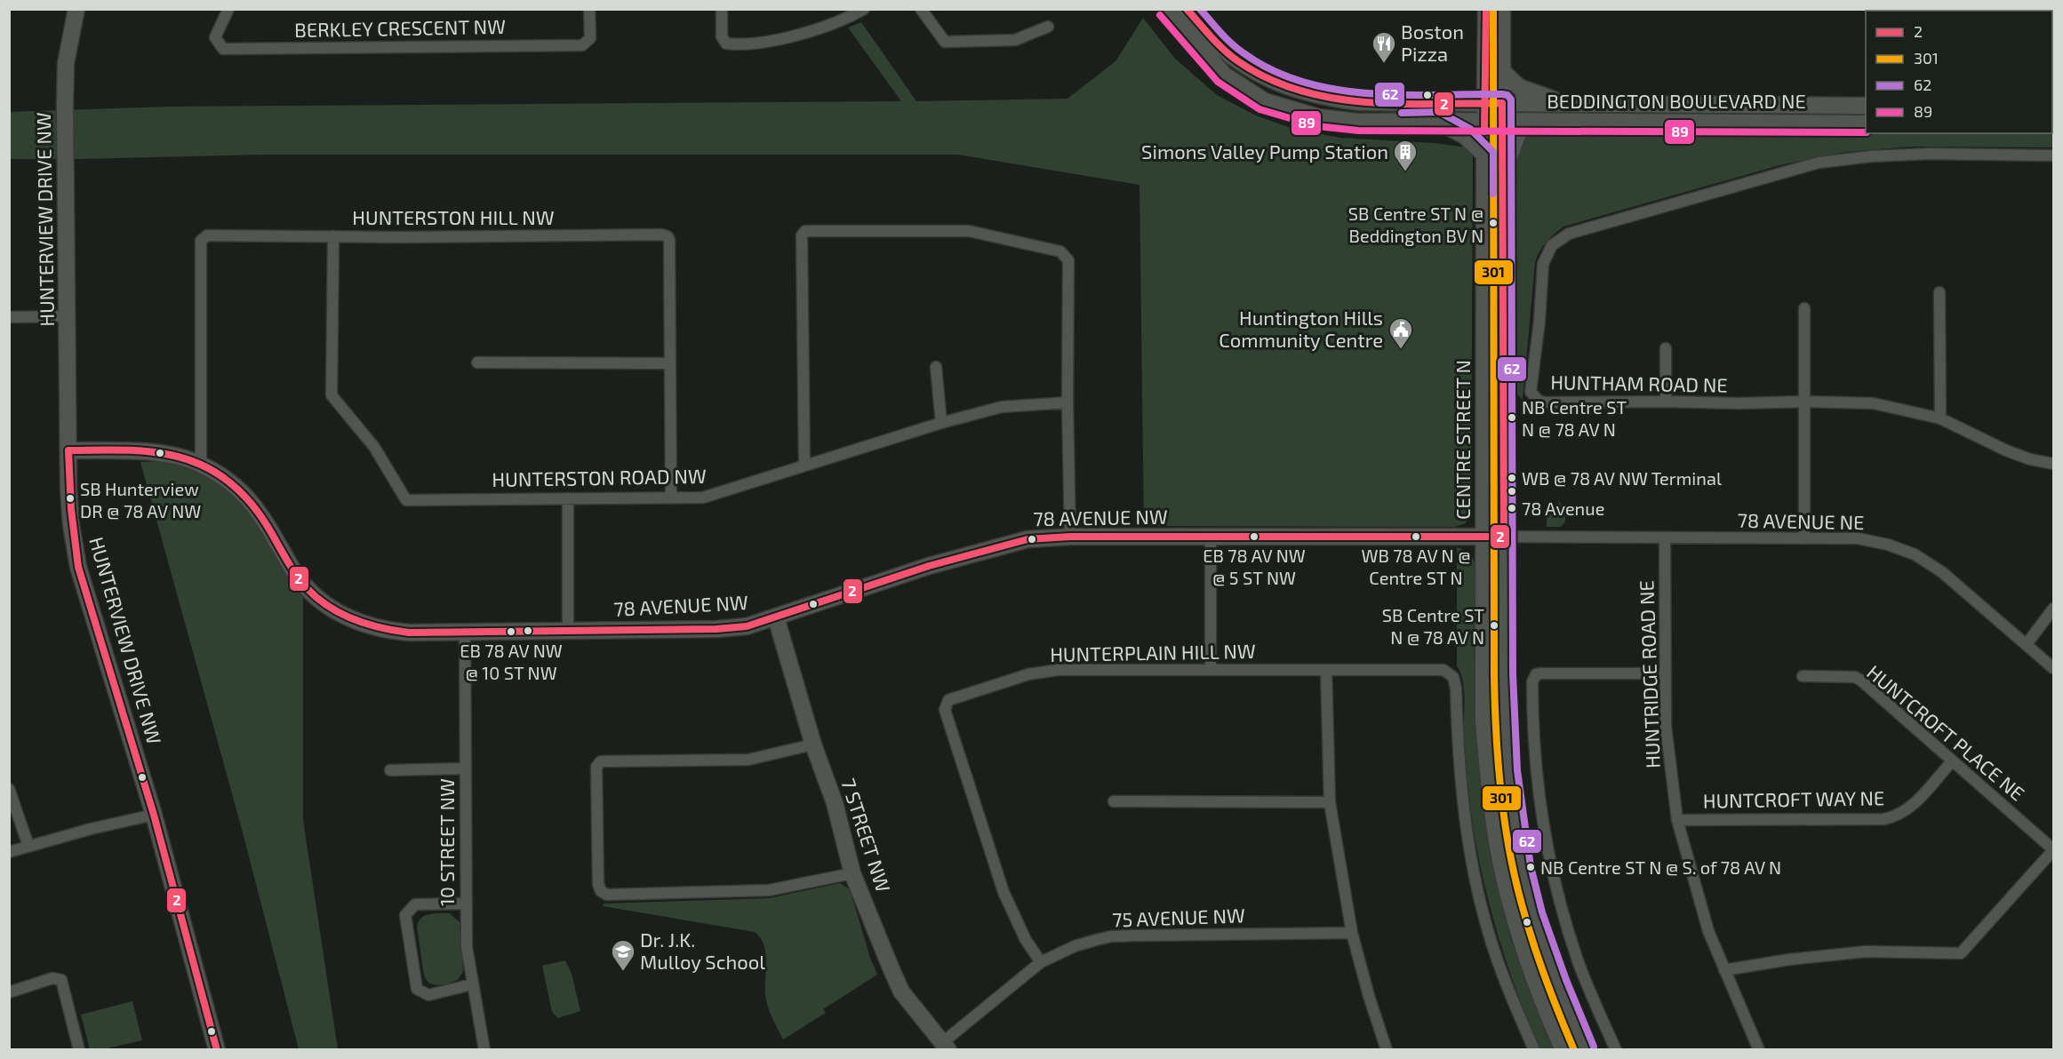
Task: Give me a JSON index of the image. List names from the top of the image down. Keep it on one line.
{"streets":{"main road":["BEDDINGTON BOULEVARD NE","HUNTERVIEW DRIVE NW","CENTRE STREET N","78 AVENUE NW","7 STREET NW"],"street":["BERKLEY CRESCENT NW","HUNTERSTON HILL NW","HUNTHAM ROAD NE","HUNTERSTON ROAD NW","78 AVENUE NE","HUNTERPLAIN HILL NW","HUNTRIDGE ROAD NE","HUNTCROFT PLACE NE","HUNTCROFT WAY NE","10 STREET NW","75 AVENUE NW"]},"crossings":[["BEDDINGTON BOULEVARD NE","CENTRE STREET N"],["HUNTERSTON HILL NW","HUNTERSTON ROAD NW"],["HUNTERSTON HILL NW","78 AVENUE NW"],["HUNTERVIEW DRIVE NW","78 AVENUE NW"],["CENTRE STREET N","78 AVENUE NW"],["CENTRE STREET N","78 AVENUE NE"],["78 AVENUE NW","78 AVENUE NE"],["78 AVENUE NW","7 STREET NW"],["78 AVENUE NW","10 STREET NW"],["78 AVENUE NE","HUNTRIDGE ROAD NE"],["HUNTERPLAIN HILL NW","75 AVENUE NW"],["HUNTRIDGE ROAD NE","HUNTCROFT WAY NE"],["HUNTCROFT PLACE NE","HUNTCROFT WAY NE"],["7 STREET NW","75 AVENUE NW"]],"places":{"restaurant":["Boston Pizza"],"building":["Simons Valley Pump Station"],"other":["SB Centre ST N @ Beddington BV N","NB Centre ST N @ 78 AV N","WB @ 78 AV NW Terminal","SB Hunterview DR @ 78 AV NW","78 Avenue","EB 78 AV NW @ 5 ST NW","WB 78 AV N @ Centre ST N","SB Centre ST N @ 78 AV N","EB 78 AV NW @ 10 ST NW","NB Centre ST N @ S. of 78 AV N"],"public building":["Huntington Hills Community Centre"],"school or university":["Dr. J.K. Mulloy School"]},"lines":["transit line 2","transit line 301","transit line 62","transit line 89"],"legend":["2","301","62","89"]}
